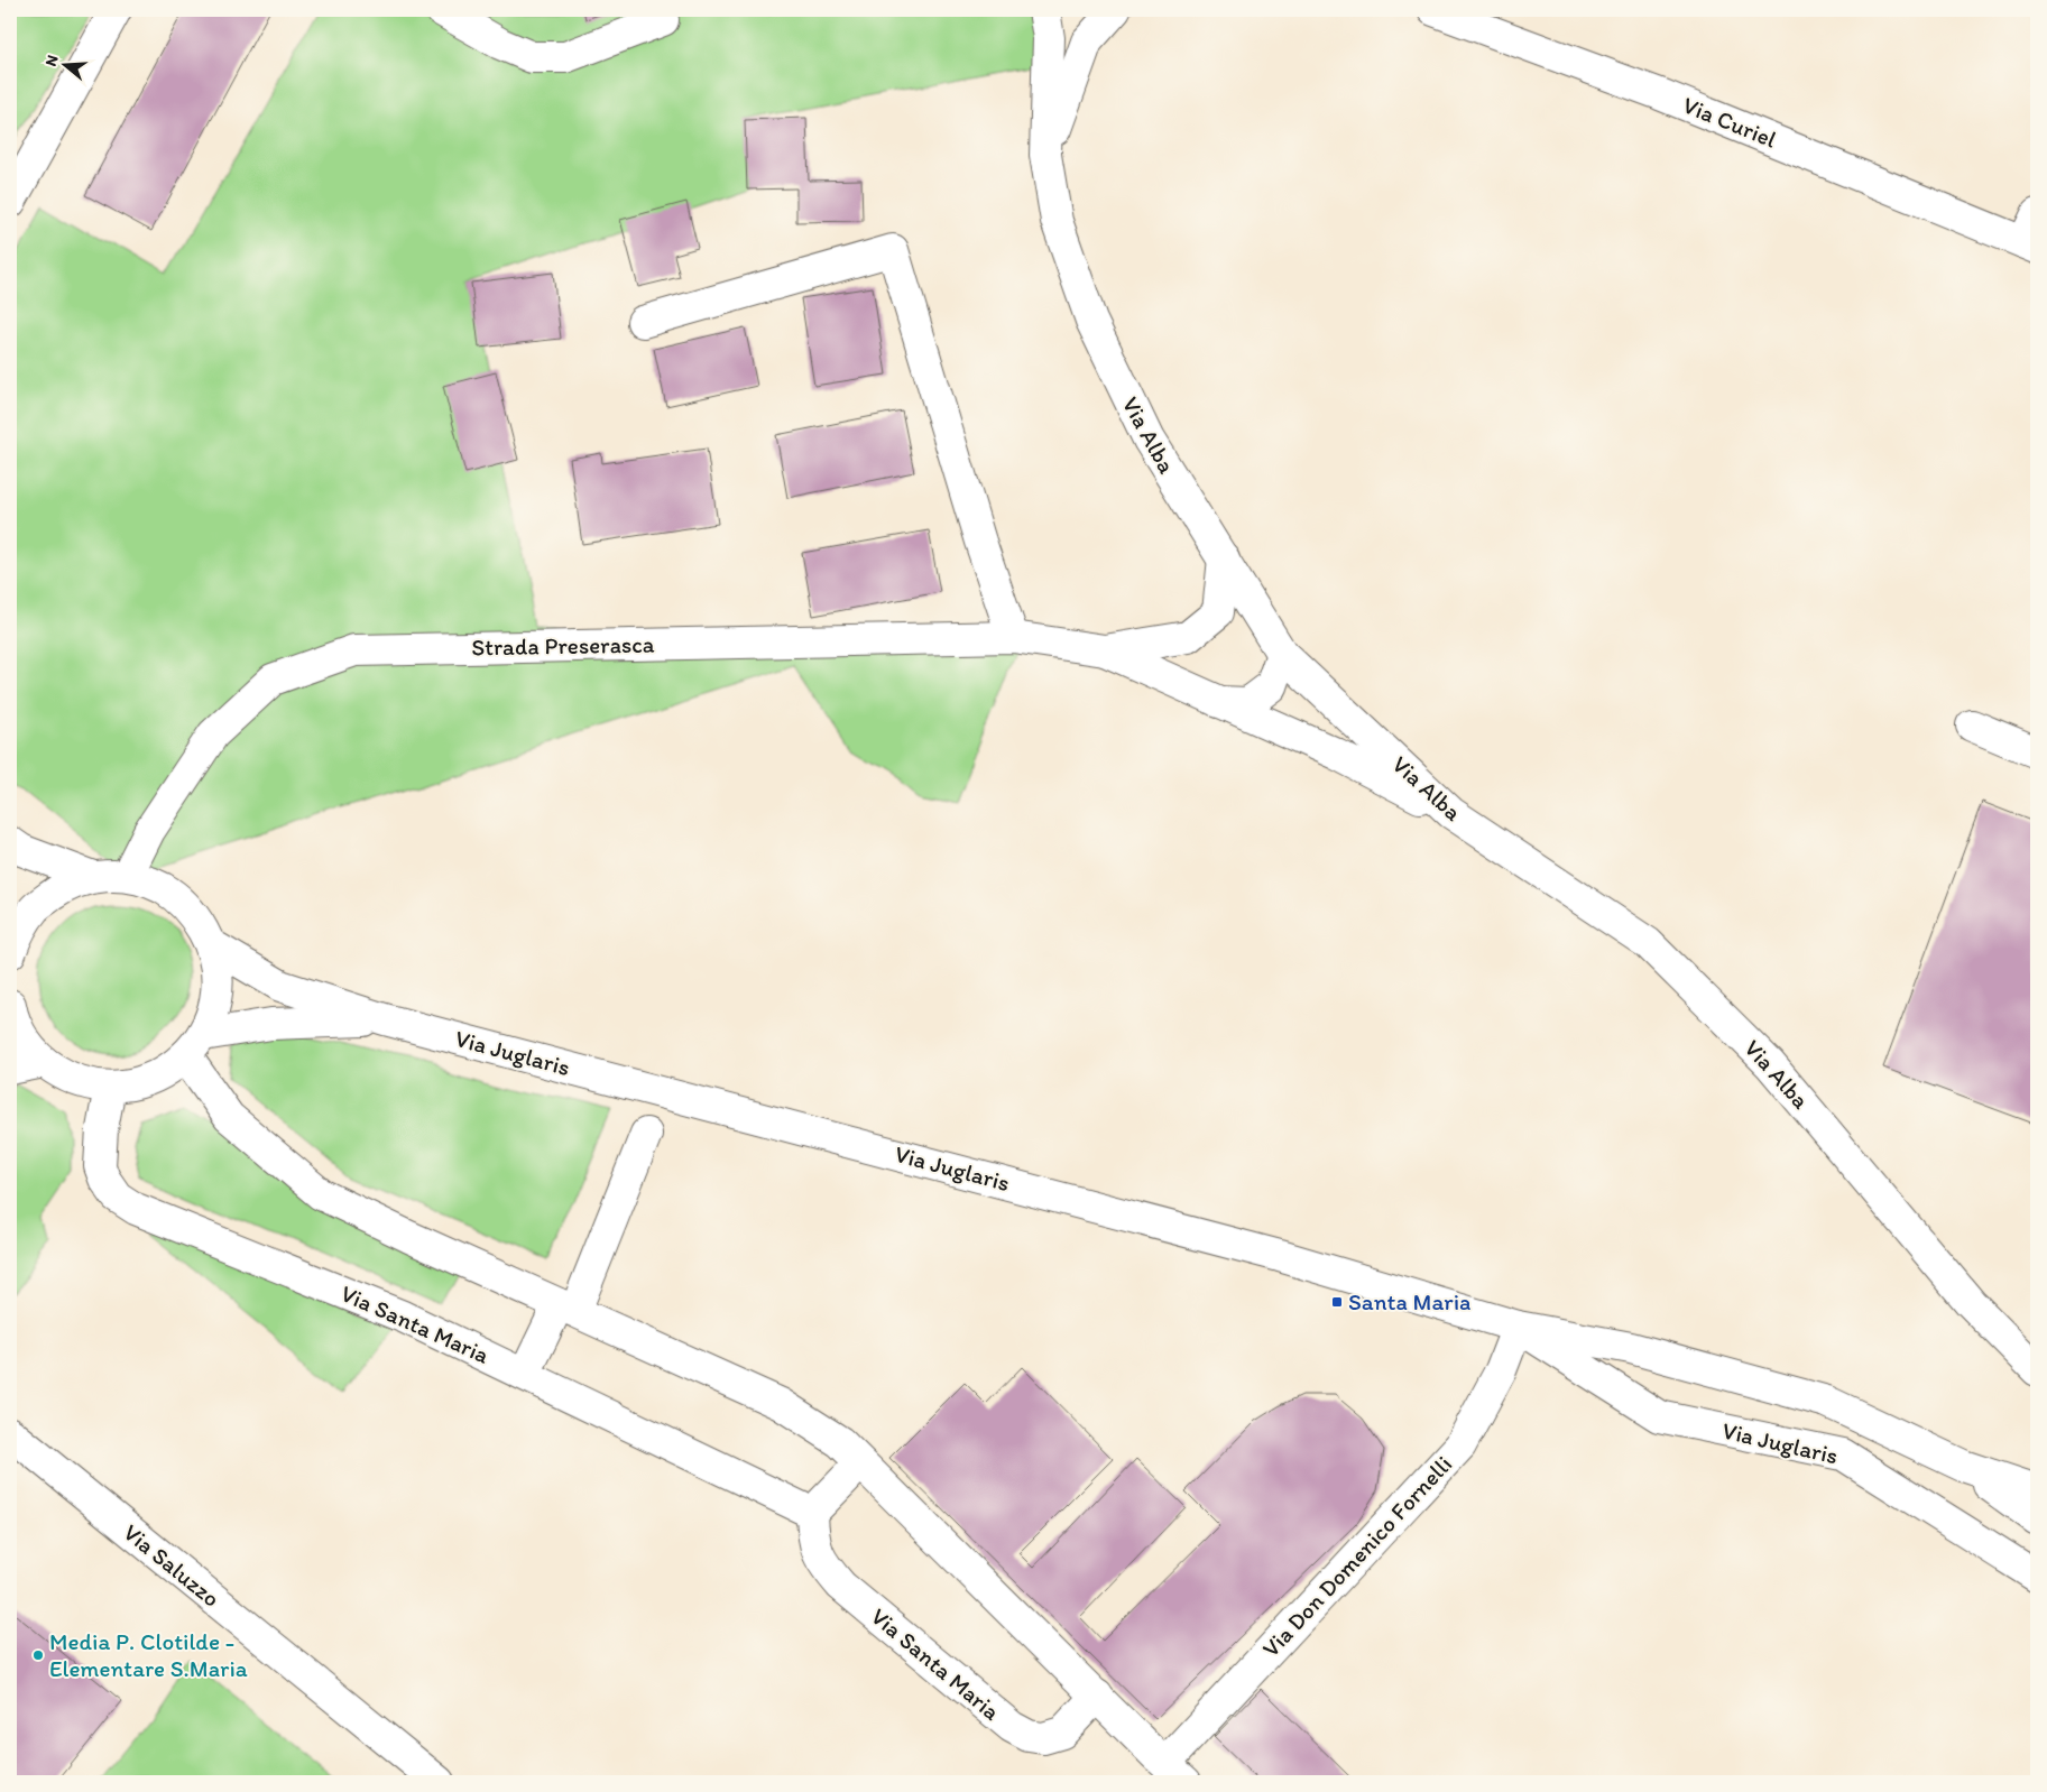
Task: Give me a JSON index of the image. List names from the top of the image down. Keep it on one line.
{"streets":{"street":["Via Curiel","Via Alba","Strada Preserasca","Via Juglaris","Via Santa Maria","Via Don Domenico Fornelli","Via Saluzzo"]},"crossings":[["Via Alba","Strada Preserasca"],["Via Juglaris","Via Don Domenico Fornelli"]],"places":{"transit":["Santa Maria"],"other":["Media P. Clotilde - Elementare S.Maria"]},"north":"left"}
